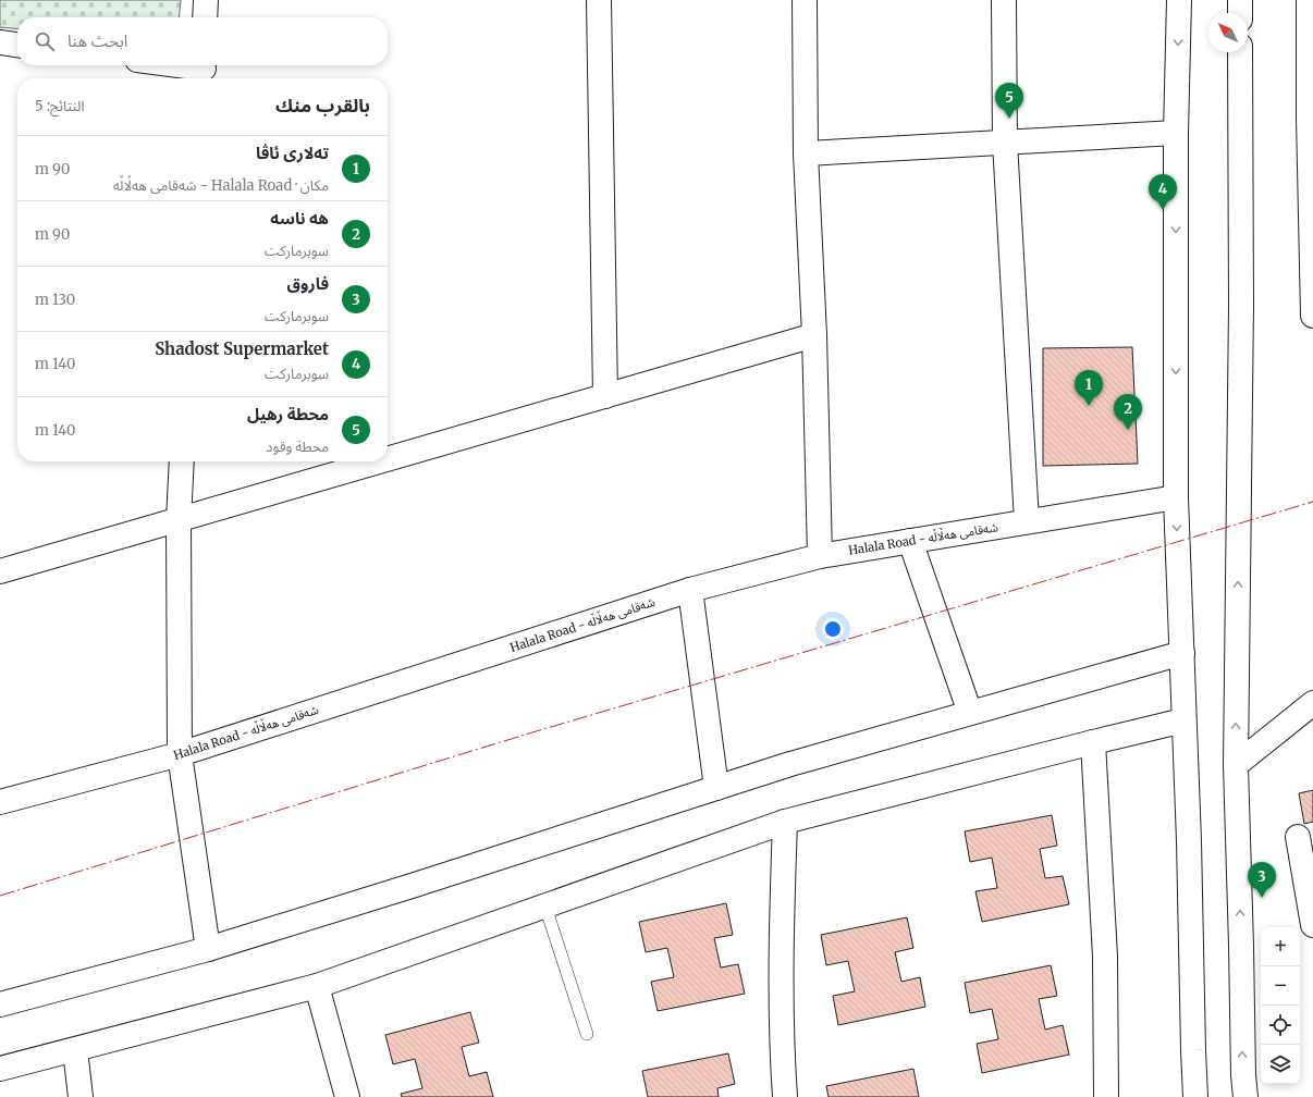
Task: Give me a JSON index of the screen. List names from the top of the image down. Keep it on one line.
{"streets":{"street":["Halala Road - شەقامی هەڵاڵە"]},"north":"top left","page":{"search":"ابحث هنا","heading":["بالقرب منك","النتائج: 5"],"pins":["5","4","1","2","3"],"list":[{"mark":"1","name":"تەلاری ئاڤا","note":"مكان · Halala Road - شەقامی هەڵاڵە","value":"90 m"},{"mark":"2","name":"هه ناسه","note":"سوبرماركت","value":"90 m"},{"mark":"3","name":"فاروق","note":"سوبرماركت","value":"130 m"},{"mark":"4","name":"Shadost Supermarket","note":"سوبرماركت","value":"140 m"},{"mark":"5","name":"محطة رهيل","note":"محطة وقود","value":"140 m"}],"map_buttons":["+","−"]}}
